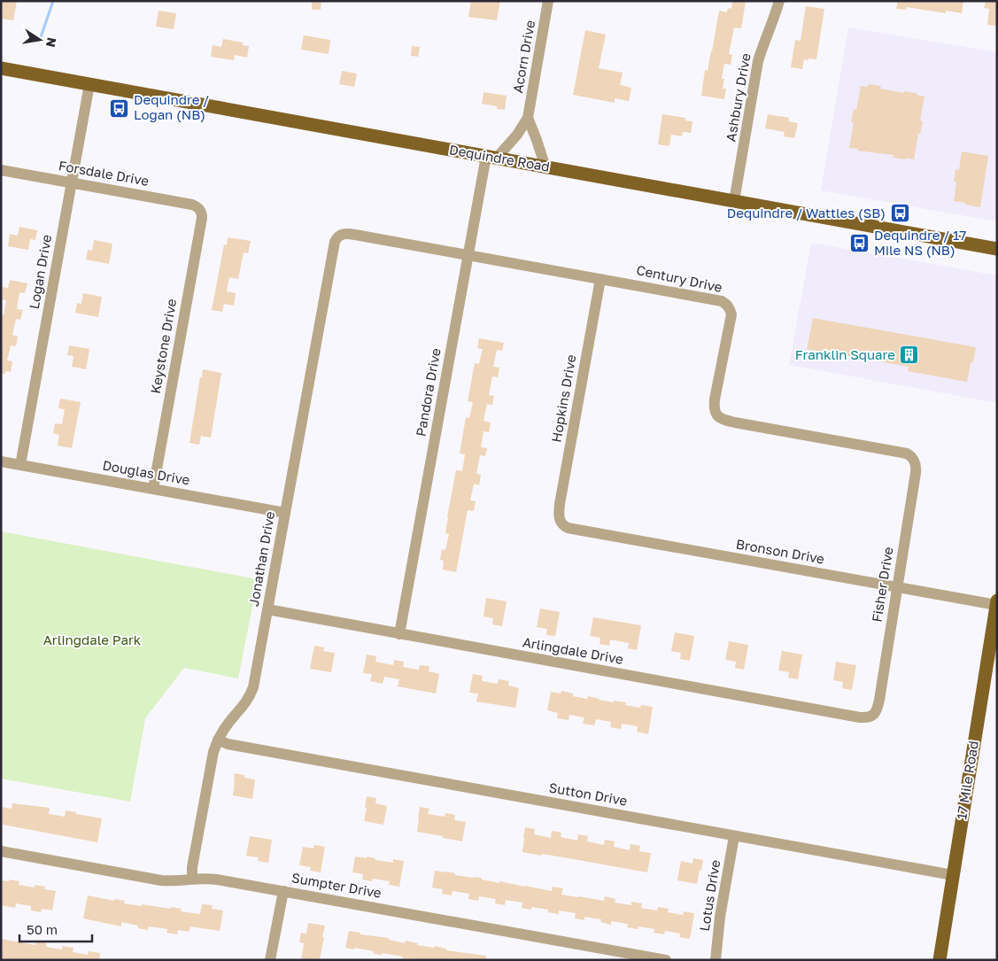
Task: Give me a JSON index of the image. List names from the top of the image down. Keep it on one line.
{"streets":{"main road":["Dequindre Road","17 Mile Road"],"street":["Acorn Drive","Ashbury Drive","Forsdale Drive","Logan Drive","Century Drive","Keystone Drive","Pandora Drive","Hopkins Drive","Douglas Drive","Bronson Drive","Jonathan Drive","Fisher Drive","Arlingdale Drive","Sutton Drive","Sumpter Drive","Lotus Drive"]},"crossings":[["Acorn Drive","Dequindre Road"],["Acorn Drive","Pandora Drive"],["Ashbury Drive","Dequindre Road"],["Dequindre Road","Logan Drive"],["Dequindre Road","Pandora Drive"],["Forsdale Drive","Logan Drive"],["Forsdale Drive","Keystone Drive"],["Logan Drive","Douglas Drive"],["Century Drive","Pandora Drive"],["Century Drive","Hopkins Drive"],["Century Drive","Jonathan Drive"],["Century Drive","Fisher Drive"],["Keystone Drive","Douglas Drive"],["Pandora Drive","Arlingdale Drive"],["Hopkins Drive","Bronson Drive"],["Douglas Drive","Jonathan Drive"],["Bronson Drive","Fisher Drive"],["Bronson Drive","17 Mile Road"],["Jonathan Drive","Arlingdale Drive"],["Jonathan Drive","Sutton Drive"],["Jonathan Drive","Sumpter Drive"],["Fisher Drive","Arlingdale Drive"],["17 Mile Road","Sutton Drive"],["Sutton Drive","Lotus Drive"]],"parks":["Arlingdale Park"],"places":{"bus stop":["Dequindre / Logan (NB)","Dequindre / Wattles (SB)","Dequindre / 17 Mile NS (NB)"],"building":["Franklin Square"]},"scale_bar":"50 m","north":"right"}
